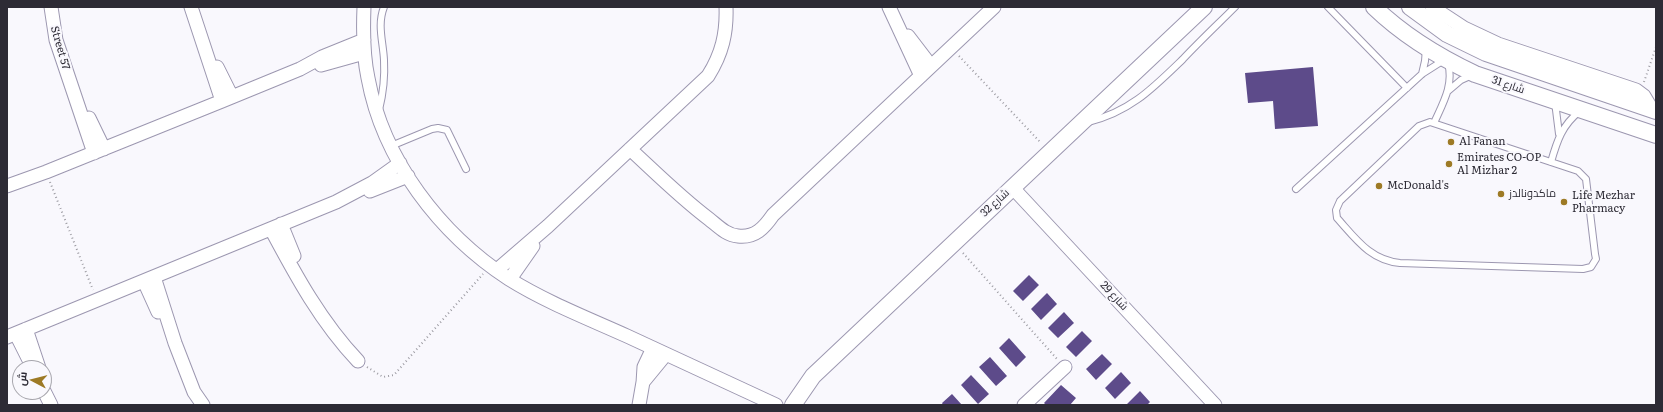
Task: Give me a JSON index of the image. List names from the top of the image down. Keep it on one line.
{"streets":{"street":["Street 57","شارع 31","شارع 32","شارع 29"]},"crossings":[["شارع 32","شارع 29"]],"places":["Al Fanan","Emirates CO-OP Al Mizhar 2","McDonald's","ماكدونالدز","Life Mezhar Pharmacy"],"north":"left"}
